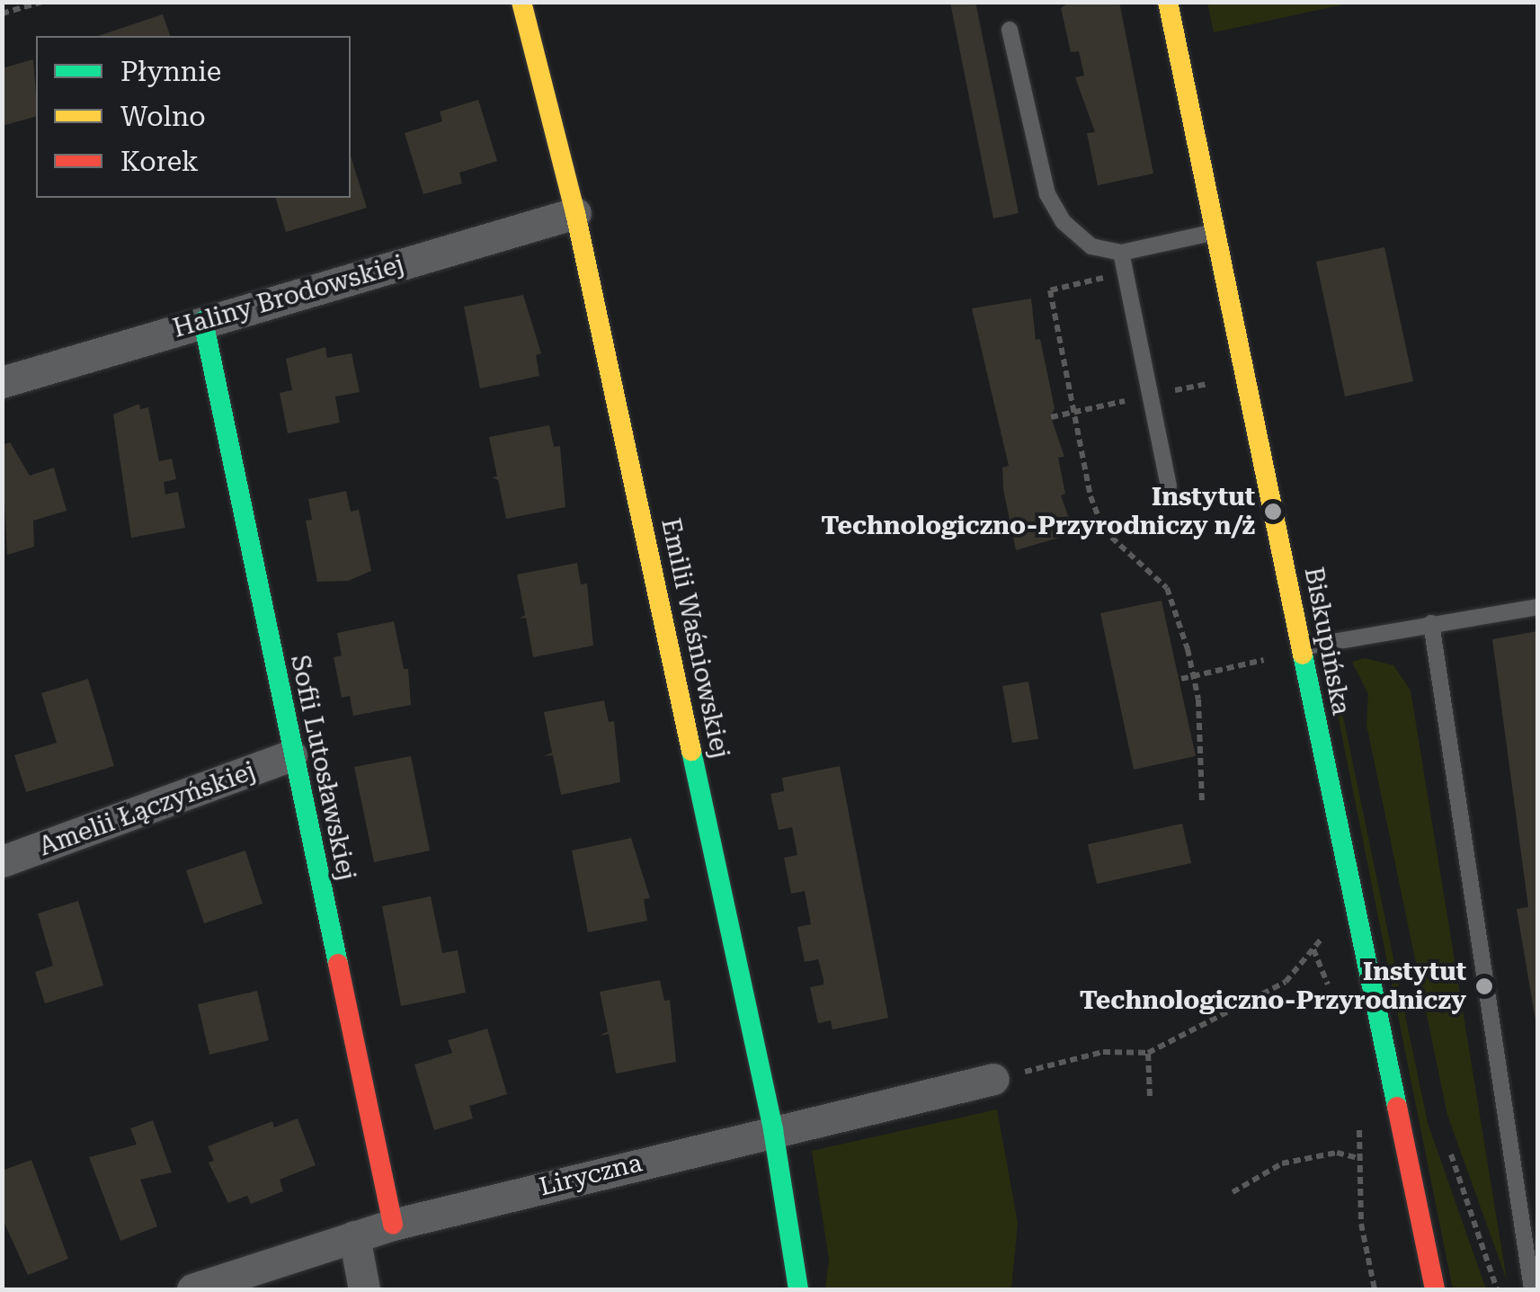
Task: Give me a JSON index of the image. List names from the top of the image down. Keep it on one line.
{"streets":{"street":["Haliny Brodowskiej","Emilii Waśniowskiej","Biskupińska","Sofii Lutosławskiej","Amelii Łączyńskiej","Liryczna"]},"crossings":[["Haliny Brodowskiej","Emilii Waśniowskiej"],["Haliny Brodowskiej","Sofii Lutosławskiej"],["Emilii Waśniowskiej","Liryczna"],["Sofii Lutosławskiej","Amelii Łączyńskiej"],["Sofii Lutosławskiej","Liryczna"]],"places":["Instytut Technologiczno-Przyrodniczy n/ż","Instytut Technologiczno-Przyrodniczy"],"legend":["Płynnie","Wolno","Korek"]}
